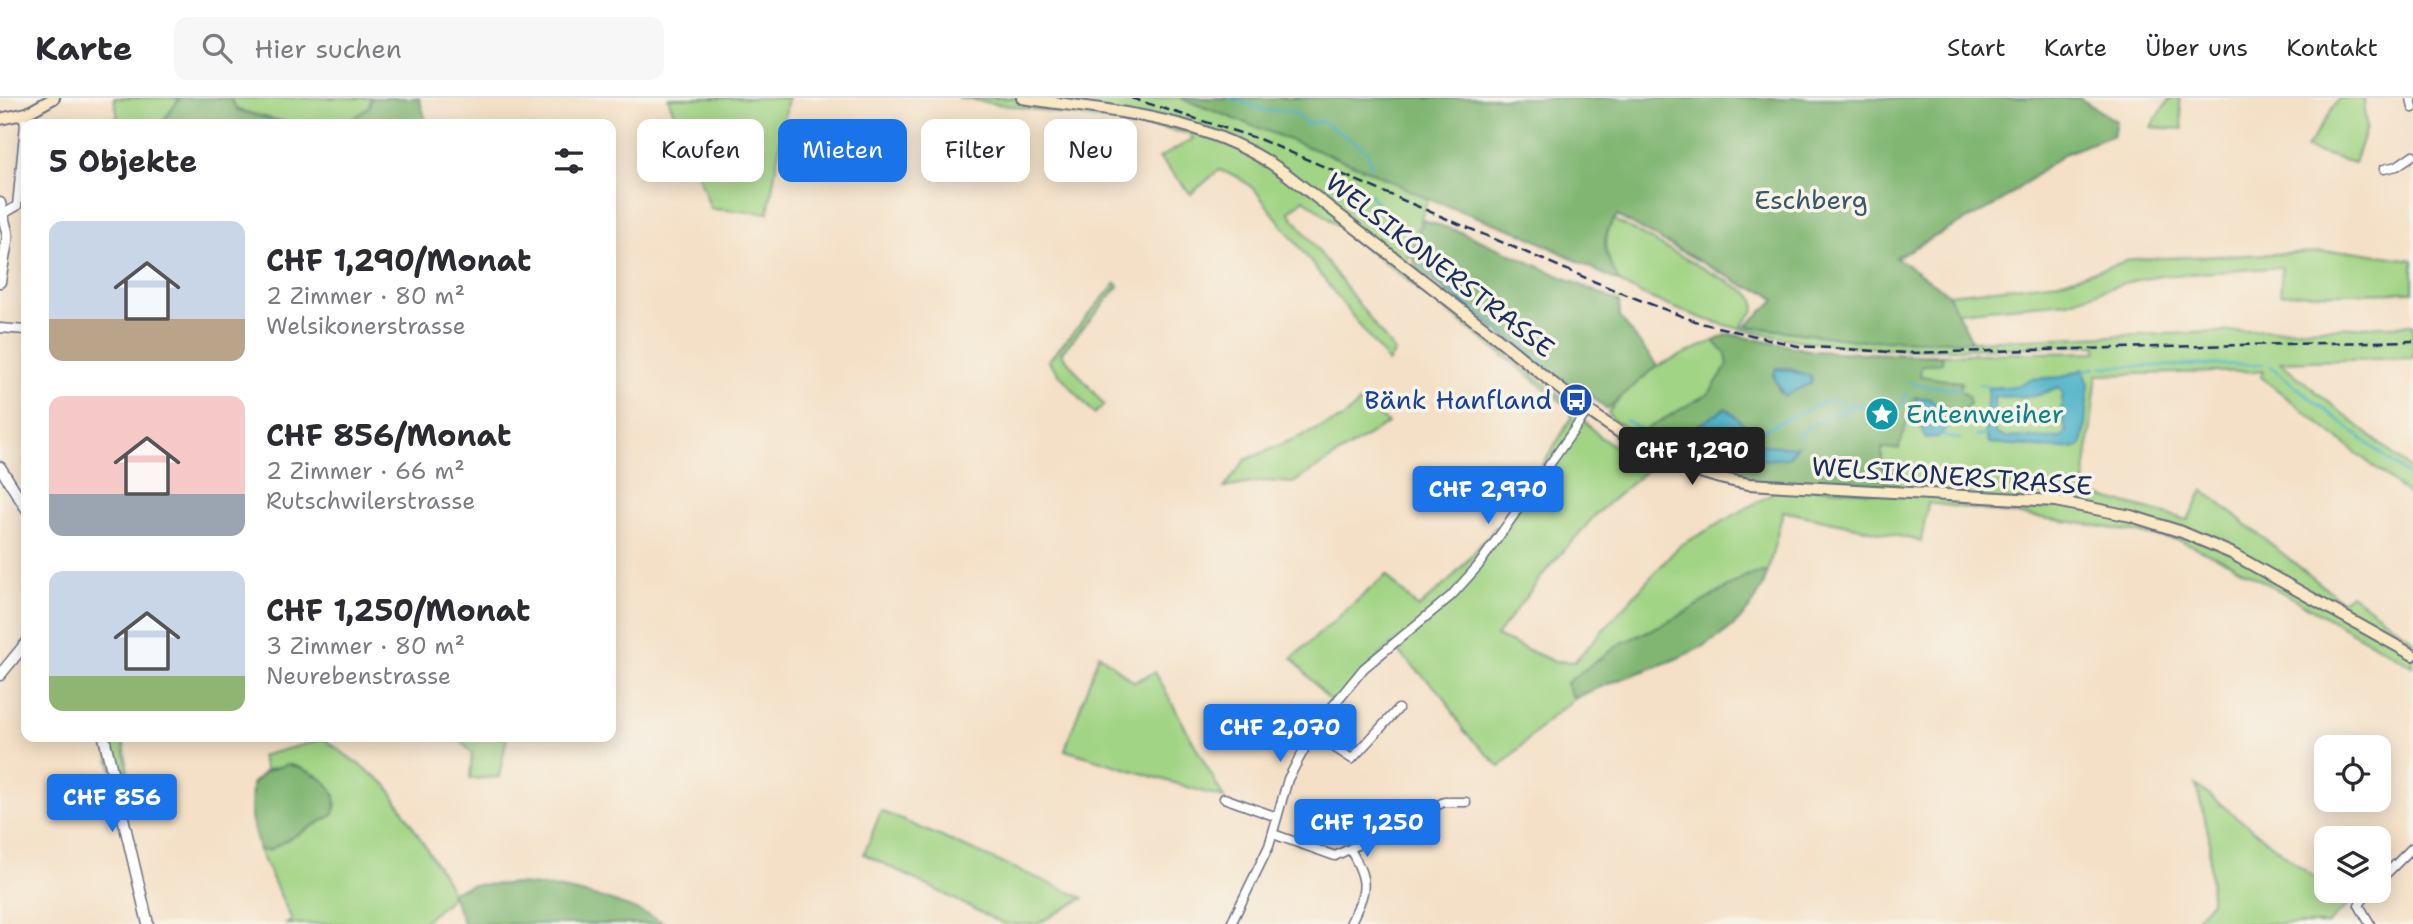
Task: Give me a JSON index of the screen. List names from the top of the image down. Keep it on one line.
{"streets":{"main road":["WELSIKONERSTRASSE"]},"parks":["Eschberg"],"places":{"bus stop":["Bänk Hanfland"],"place":["Entenweiher"]},"page":{"header":"Karte","search":"Hier suchen","nav":["Start","Karte","Über uns","Kontakt"],"chip":["Kaufen","Mieten","Filter","Neu"],"heading":"5 Objekte","list":[{"name":"CHF 1,290/Monat","note":"2 Zimmer · 80 m² · Welsikonerstrasse"},{"name":"CHF 856/Monat","note":"2 Zimmer · 66 m² · Rutschwilerstrasse"},{"name":"CHF 1,250/Monat","note":"3 Zimmer · 80 m² · Neurebenstrasse"}],"price":["CHF 1,290","CHF 2,970","CHF 2,070","CHF 856","CHF 1,250"]}}
